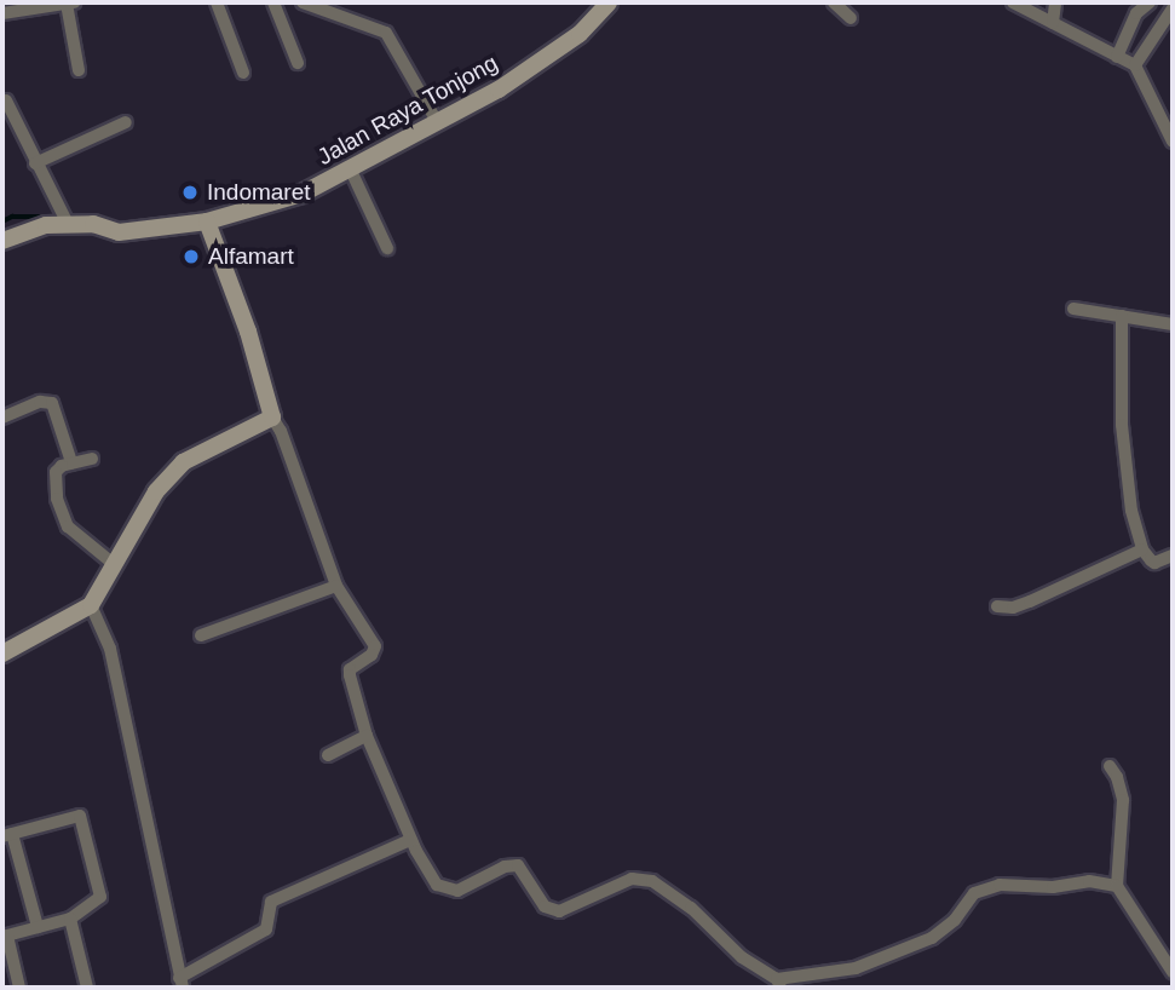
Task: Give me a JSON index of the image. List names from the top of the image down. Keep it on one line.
{"streets":{"main road":["Jalan Raya Tonjong"]},"places":["Indomaret","Alfamart"]}
